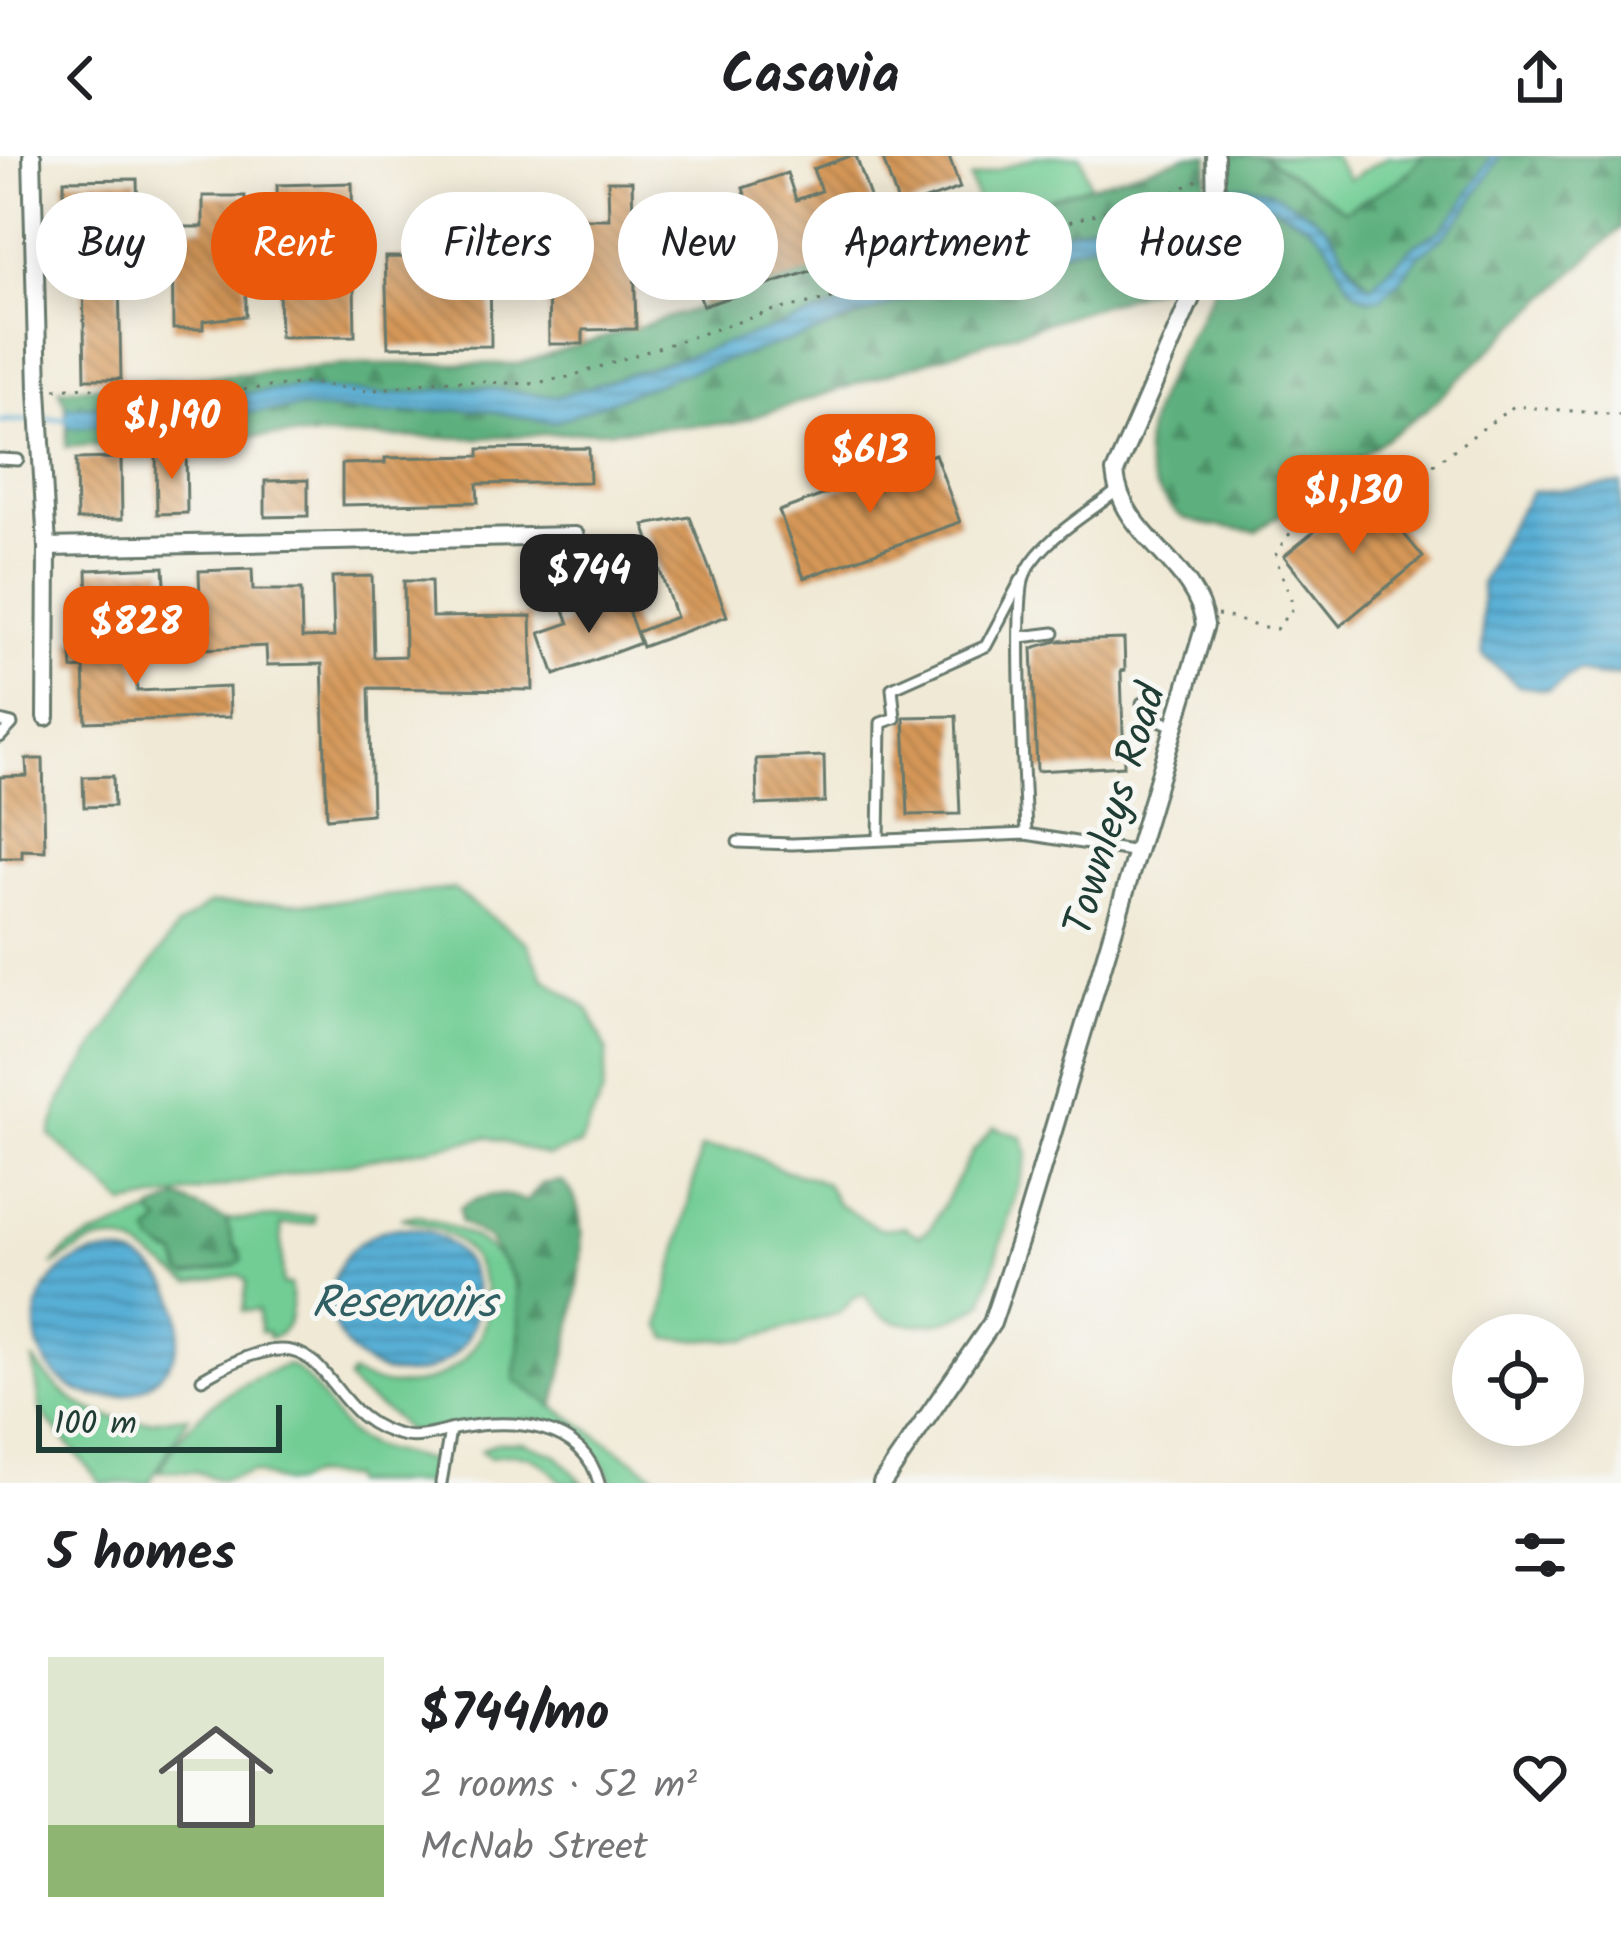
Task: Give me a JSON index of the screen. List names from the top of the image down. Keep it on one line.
{"streets":{"street":["Townleys Road"]},"water":["Reservoirs"],"scale_bar":"100 m","page":{"header":"Casavia","chip":["Buy","Rent","Filters","New","Apartment","House"],"price":["$1,190","$613","$1,130","$744","$828"],"scale":"100 m","heading":"5 homes","list":[{"name":"$744/mo","note":"2 rooms · 52 m² · McNab Street"}]}}
